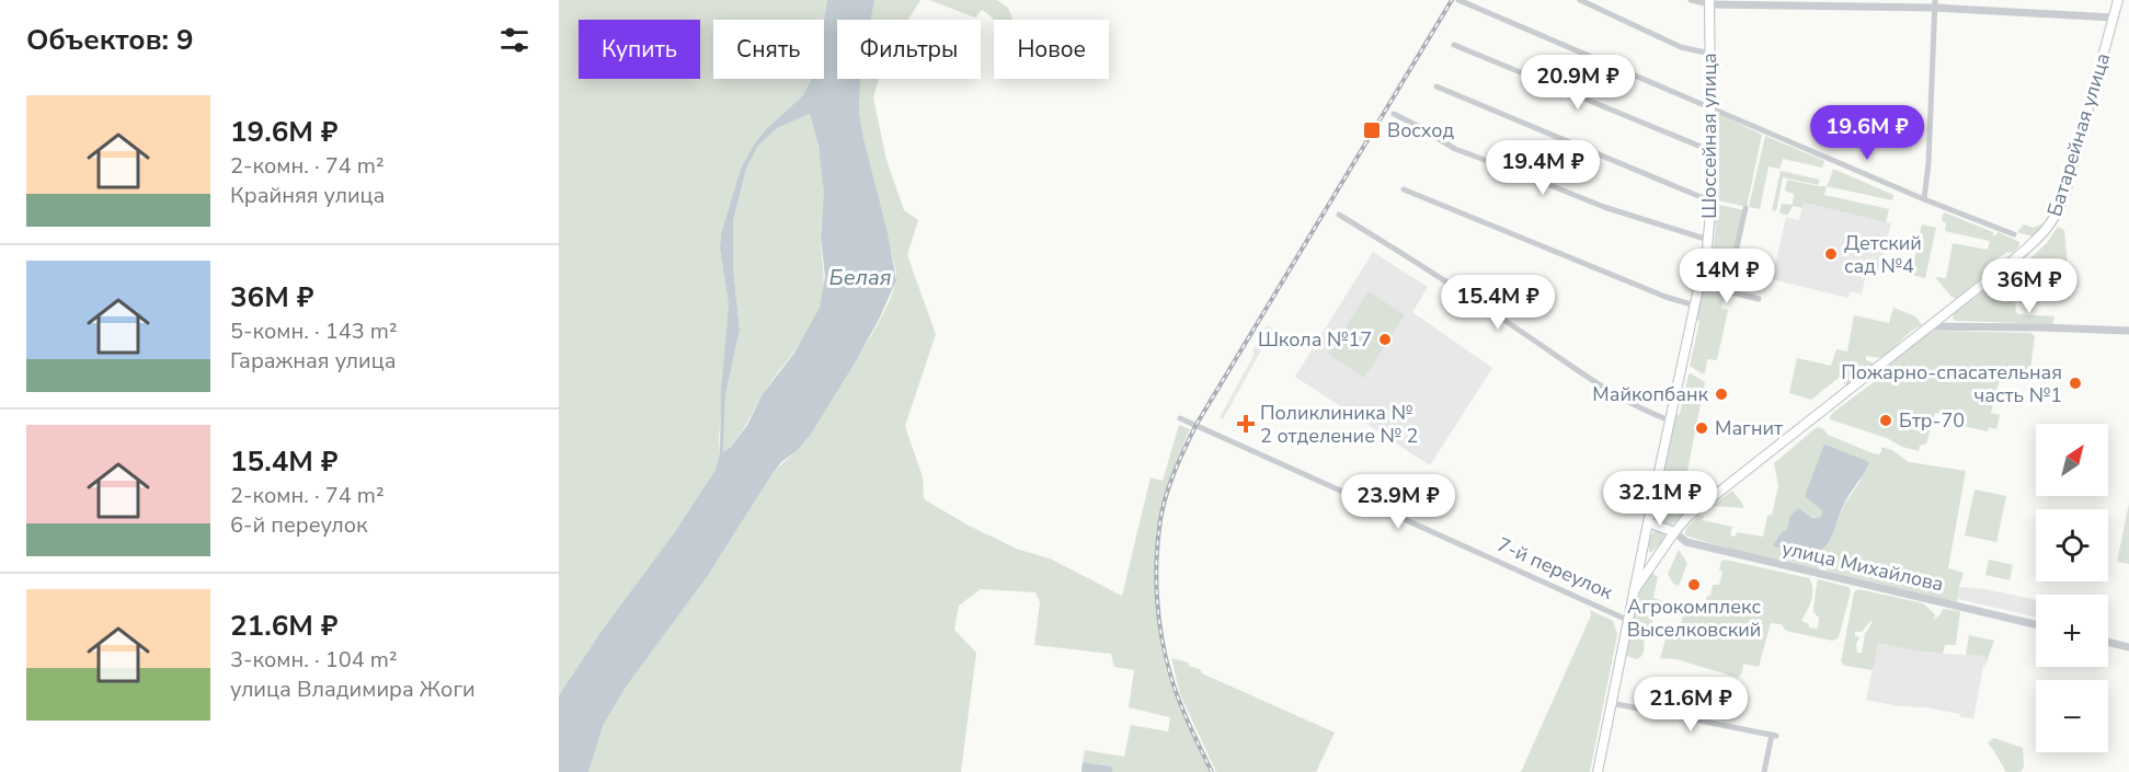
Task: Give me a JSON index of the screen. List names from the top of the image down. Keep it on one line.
{"streets":{"main road":["Батарейная улица","Шоссейная улица"],"street":["улица Михайлова","7-й переулок"]},"crossings":[["Батарейная улица","Шоссейная улица"],["Батарейная улица","улица Михайлова"],["Шоссейная улица","7-й переулок"]],"water":["Белая"],"places":{"transit":["Восход"],"other":["Детский сад №4","Школа №17","Пожарно-спасательная часть №1","Майкопбанк","Бтр-70","Магнит","Агрокомплекс Выселковский"],"health":["Поликлиника № 2 отделение № 2"]},"north":"top right","page":{"heading":"Объектов: 9","chip":["Купить","Снять","Фильтры","Новое"],"price":["20.9M ₽","19.6M ₽","19.4M ₽","14M ₽","36M ₽","15.4M ₽","32.1M ₽","23.9M ₽","21.6M ₽"],"list":[{"name":"19.6M ₽","note":"2-комн. · 74 m² · Крайняя улица"},{"name":"36M ₽","note":"5-комн. · 143 m² · Гаражная улица"},{"name":"15.4M ₽","note":"2-комн. · 74 m² · 6-й переулок"},{"name":"21.6M ₽","note":"3-комн. · 104 m² · улица Владимира Жоги"}],"map_buttons":["+","−"]}}
